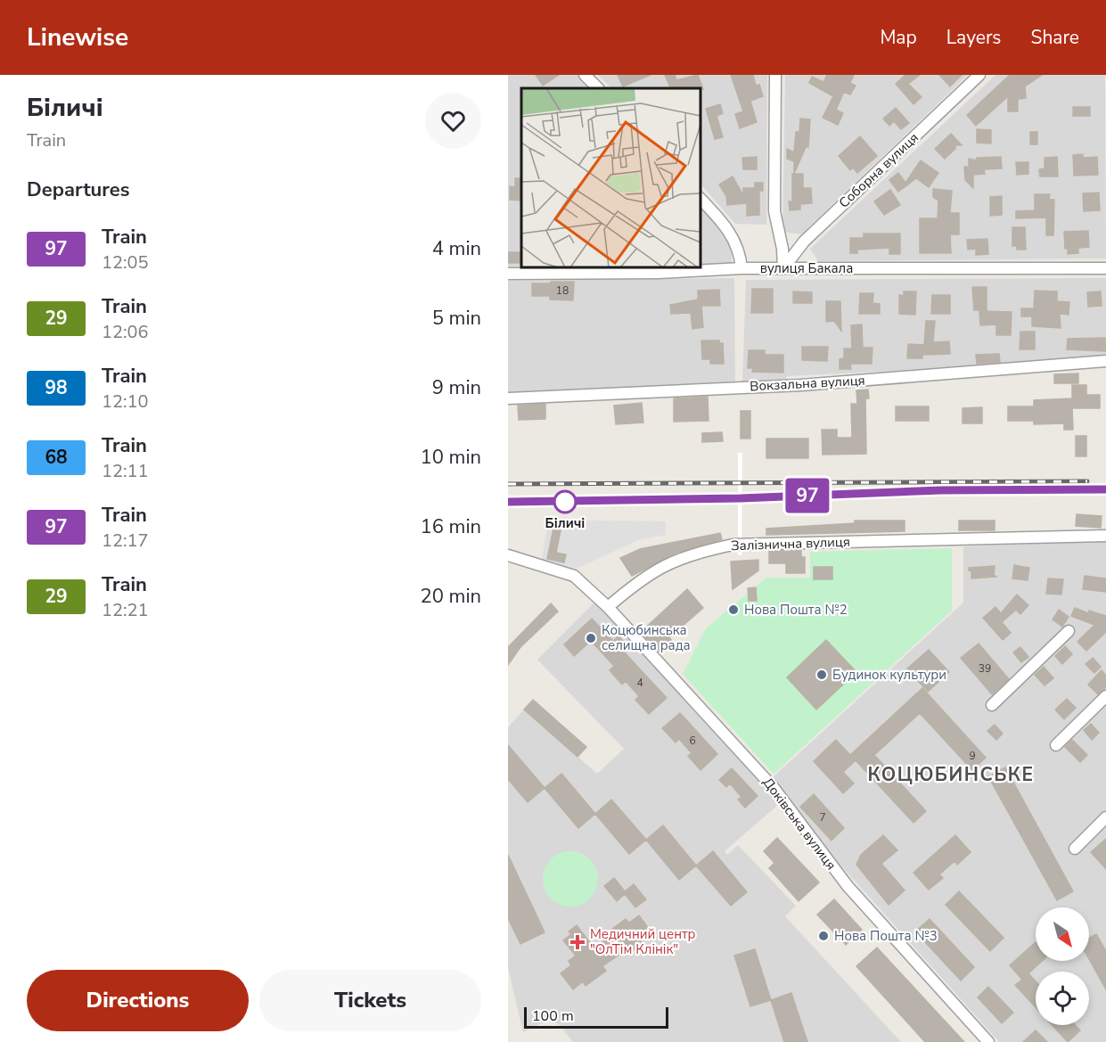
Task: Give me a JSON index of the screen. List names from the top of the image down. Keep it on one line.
{"streets":{"street":["Соборна вулиця","вулиця Бакала","Вокзальна вулиця","Залізнична вулиця","Доківська вулиця"]},"crossings":[["Соборна вулиця","вулиця Бакала"],["Залізнична вулиця","Доківська вулиця"]],"districts":["КОЦЮБИНСЬКЕ"],"places":{"other":["Біличі","Нова Пошта №2","Коцюбинська селищна рада","Будинок культури","Нова Пошта №3"],"health":["Медичний центр \"ОлТім Клінік\""]},"house_numbers":["18","39","4","6","9","7"],"scale_bar":"100 m","north":"bottom right","page":{"header":"Linewise","nav":["Map","Layers","Share"],"heading":[["Біличі","Train"],"Departures"],"on_map":"97","list":[{"mark":"97","name":"Train","note":"12:05","value":"4 min"},{"mark":"29","name":"Train","note":"12:06","value":"5 min"},{"mark":"98","name":"Train","note":"12:10","value":"9 min"},{"mark":"68","name":"Train","note":"12:11","value":"10 min"},{"mark":"97","name":"Train","note":"12:17","value":"16 min"},{"mark":"29","name":"Train","note":"12:21","value":"20 min"}],"buttons":["Directions","Tickets"],"scale":"100 m"}}
